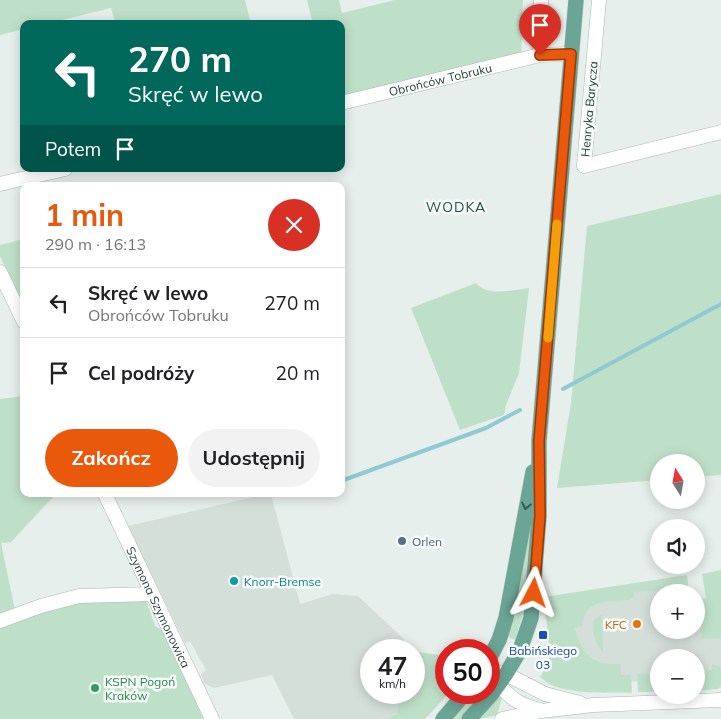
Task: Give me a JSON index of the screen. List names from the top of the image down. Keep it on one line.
{"streets":{"street":["Obrońców Tobruku","Henryka Barycza","Szymona Szymonowica"]},"districts":["WODKA"],"places":{"other":["Orlen","Knorr-Bremse","KFC","KSPN Pogoń Kraków"],"transit":["Babińskiego 03"]},"north":"top","page":{"turn":["270 m","Skręć w lewo"],"then":"Potem","heading":["1 min","290 m · 16:13"],"list":[{"name":"Skręć w lewo","note":"Obrońców Tobruku","value":"270 m"},{"name":"Cel podróży","value":"20 m"}],"buttons":["Zakończ","Udostępnij"],"map_buttons":["+","−"],"speed":"47 km/h","limit":"50"}}
